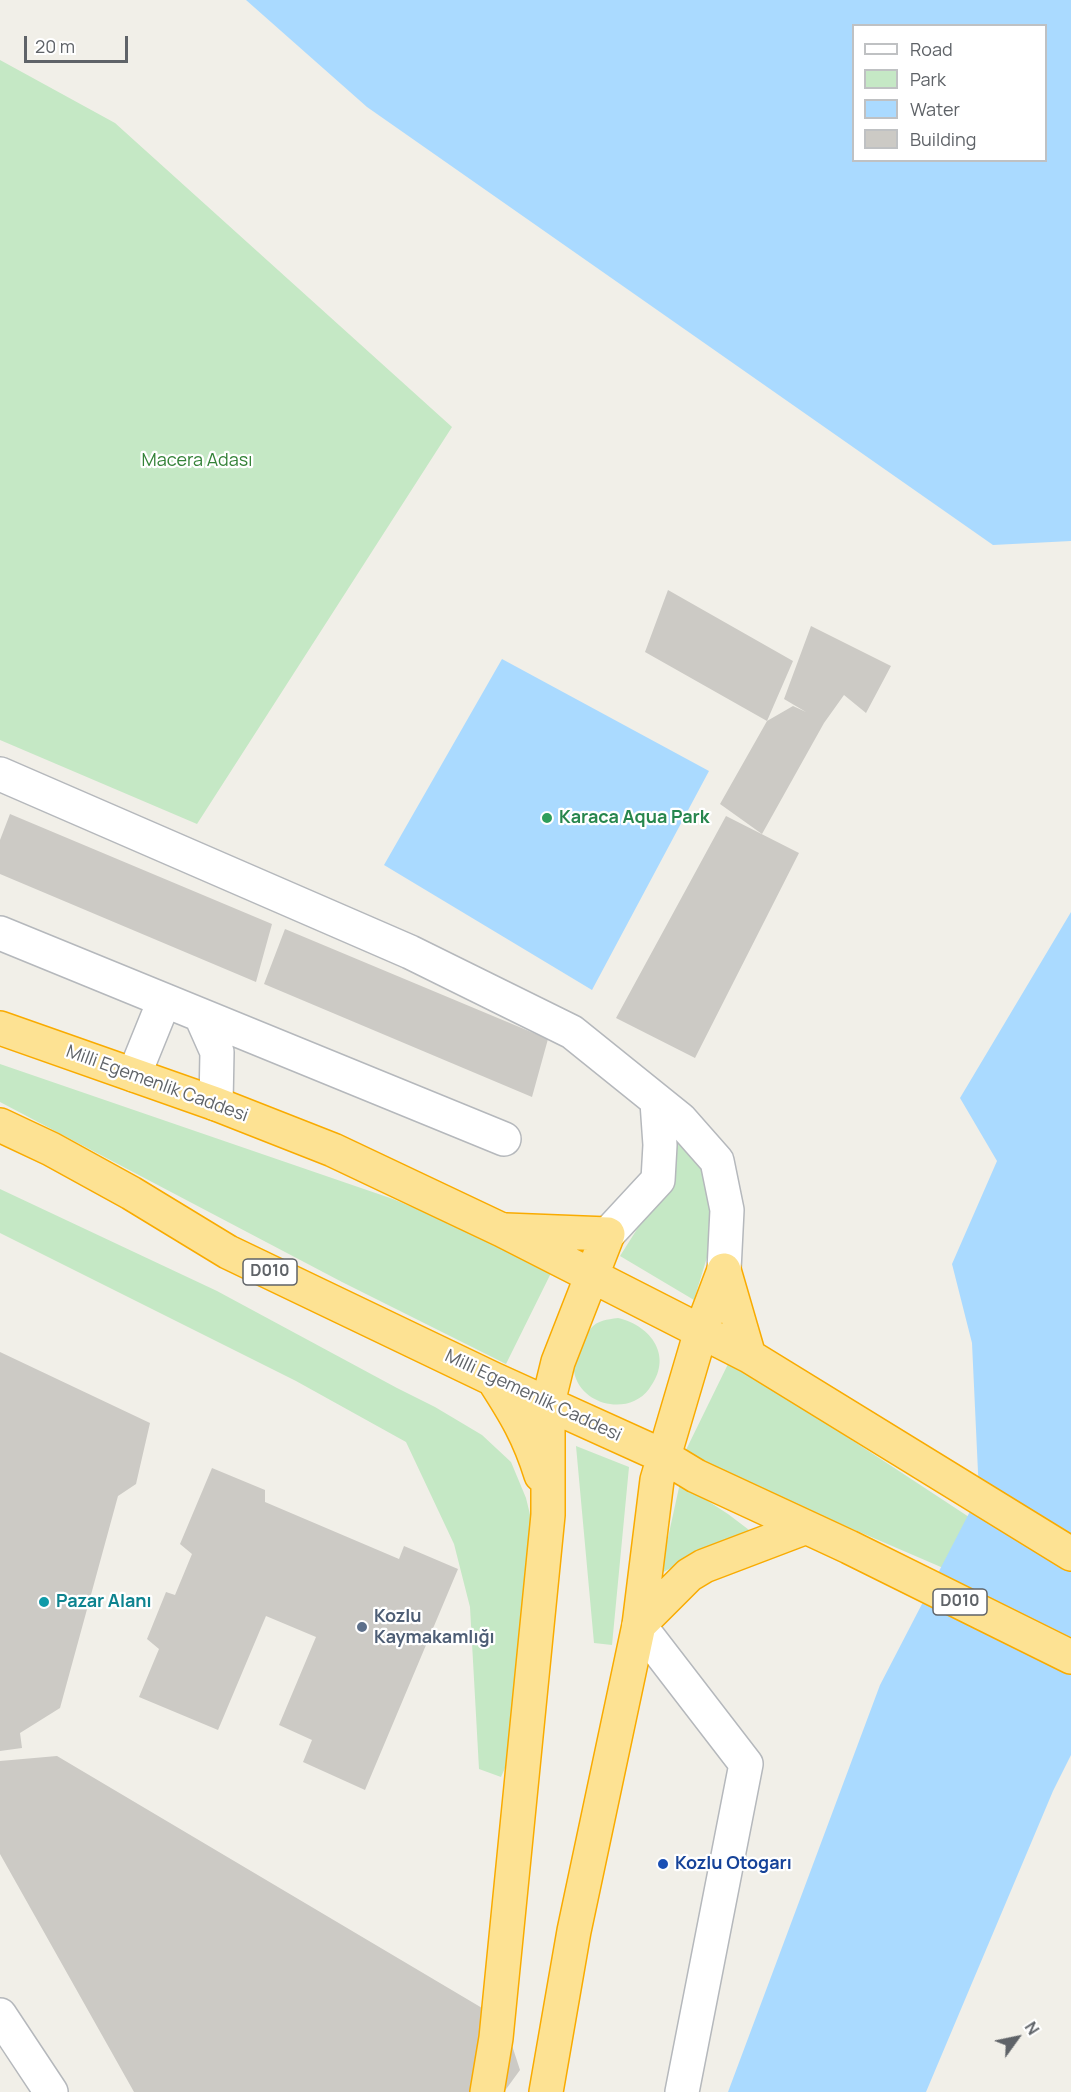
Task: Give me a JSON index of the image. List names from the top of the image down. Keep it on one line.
{"streets":{"highway":["Milli Egemenlik Caddesi","D010"]},"parks":["Macera Adası"],"places":["Karaca Aqua Park","Pazar Alanı","Kozlu Kaymakamlığı","Kozlu Otogarı"],"legend":["Road","Park","Water","Building"],"scale_bar":"20 m","north":"top right"}
